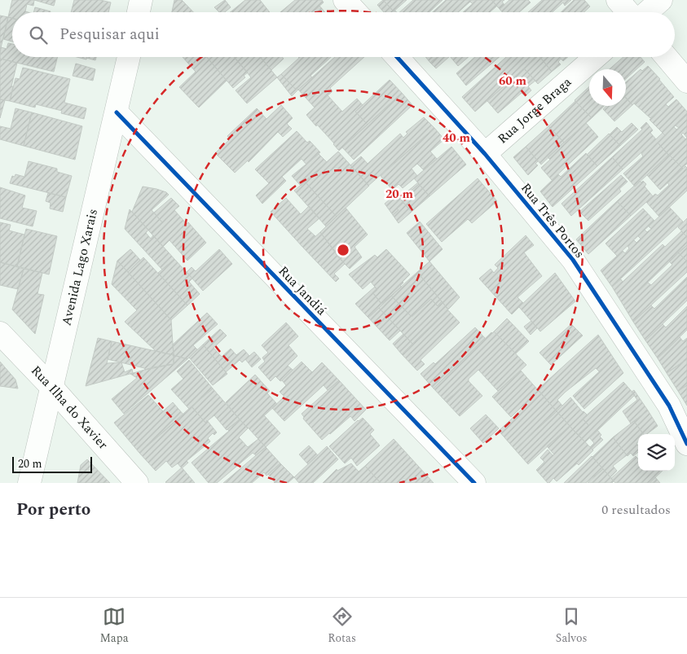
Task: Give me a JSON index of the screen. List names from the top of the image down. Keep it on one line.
{"streets":{"street":["Rua Jorge Braga","Rua Três Portos","Avenida Lago Xarais","Rua Jandiá","Rua Ilha do Xavier"]},"crossings":[["Rua Jorge Braga","Rua Três Portos"],["Avenida Lago Xarais","Rua Jandiá"],["Avenida Lago Xarais","Rua Ilha do Xavier"]],"scale_bar":"20 m","north":"bottom","page":{"search":"Pesquisar aqui","scale":"20 m","heading":["Por perto","0 resultados"],"nav":["Mapa","Rotas","Salvos"]},"rings":["60 m","40 m","20 m"]}
